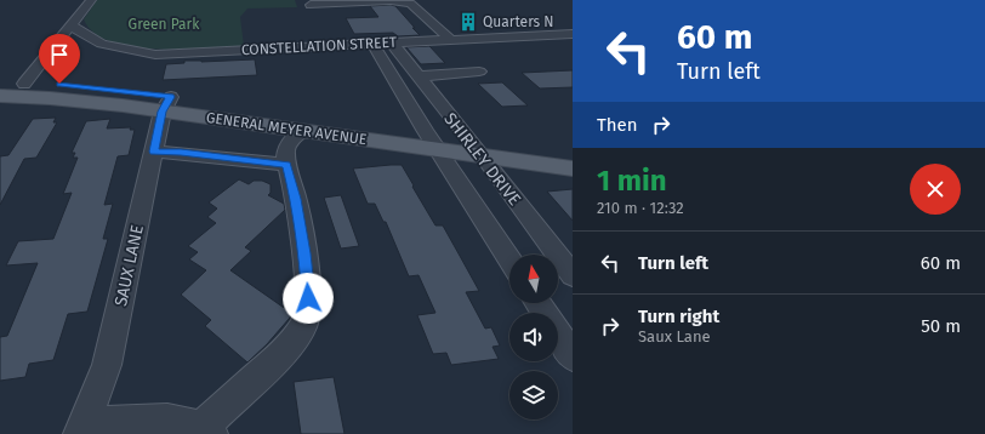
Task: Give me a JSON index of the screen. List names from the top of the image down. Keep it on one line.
{"streets":{"main road":["GENERAL MEYER AVENUE"],"street":["CONSTELLATION STREET","SHIRLEY DRIVE","SAUX LANE"]},"crossings":[["CONSTELLATION STREET","SHIRLEY DRIVE"],["GENERAL MEYER AVENUE","SHIRLEY DRIVE"],["GENERAL MEYER AVENUE","SAUX LANE"]],"parks":["Green Park"],"places":{"building":["Quarters N"]},"north":"top","page":{"turn":["60 m","Turn left"],"then":"Then","heading":["1 min","210 m · 12:32"],"list":[{"name":"Turn left","value":"60 m"},{"name":"Turn right","note":"Saux Lane","value":"50 m"}]}}
